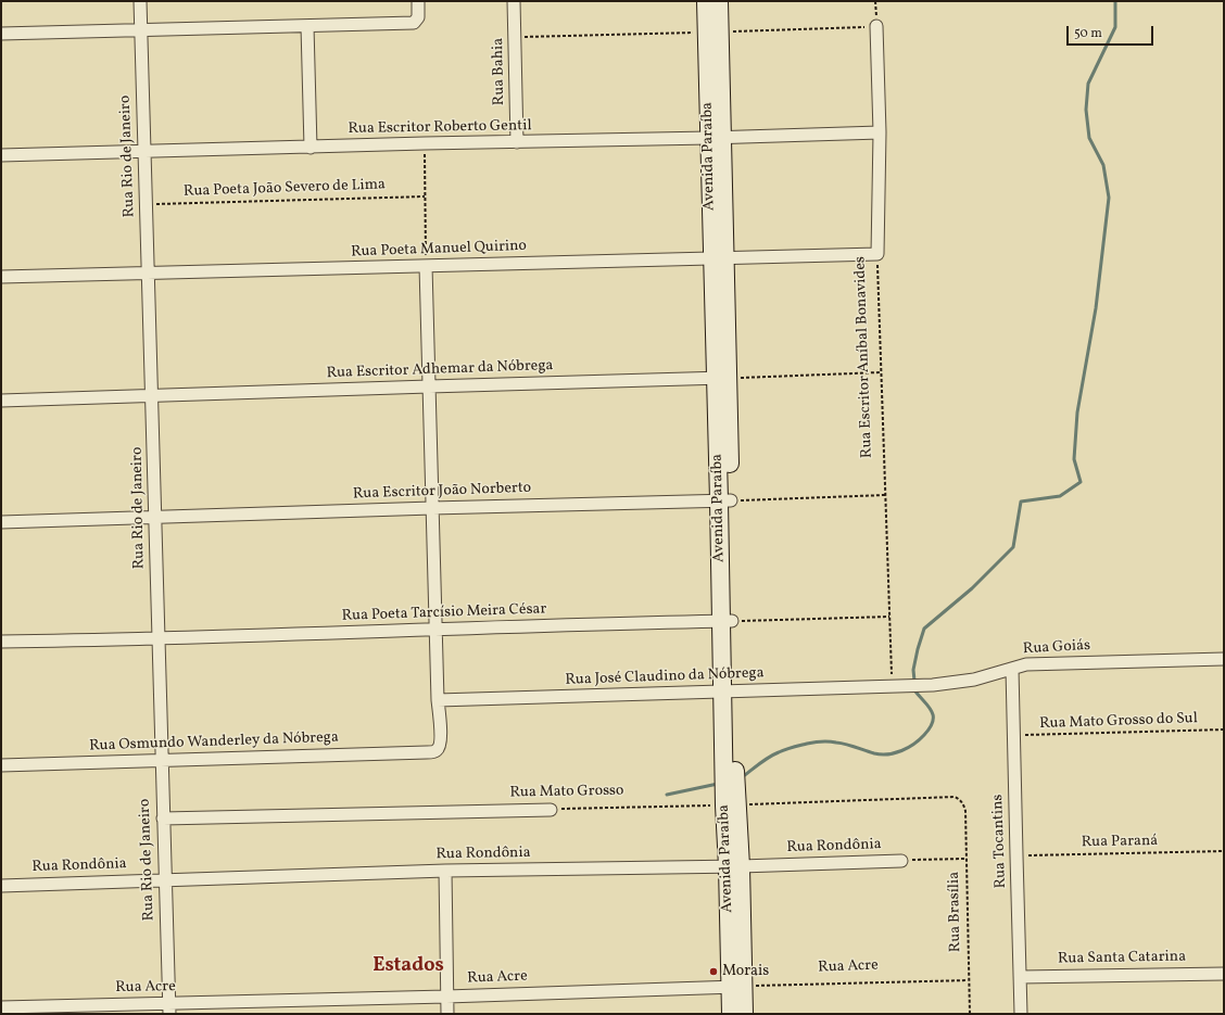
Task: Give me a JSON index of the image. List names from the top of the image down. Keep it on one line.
{"streets":{"street":["Rua Bahia","Rua Escritor Roberto Gentil","Rua Rio de Janeiro","Avenida Paraíba","Rua Poeta Manuel Quirino","Rua Escritor Aníbal Bonavides","Rua Escritor Adhemar da Nóbrega","Rua Escritor João Norberto","Rua Poeta Tarcísio Meira César","Rua Goiás","Rua José Claudino da Nóbrega","Rua Osmundo Wanderley da Nóbrega","Rua Mato Grosso","Rua Tocantins","Rua Rondônia","Rua Santa Catarina","Rua Acre"],"path":["Rua Poeta João Severo de Lima","Rua Mato Grosso do Sul","Rua Paraná","Rua Brasília"]},"crossings":[["Rua Bahia","Rua Escritor Roberto Gentil"],["Rua Escritor Roberto Gentil","Rua Rio de Janeiro"],["Rua Escritor Roberto Gentil","Avenida Paraíba"],["Rua Escritor Roberto Gentil","Rua Escritor Aníbal Bonavides"],["Rua Rio de Janeiro","Rua Poeta João Severo de Lima"],["Rua Rio de Janeiro","Rua Poeta Manuel Quirino"],["Rua Rio de Janeiro","Rua Escritor Adhemar da Nóbrega"],["Rua Rio de Janeiro","Rua Escritor João Norberto"],["Rua Rio de Janeiro","Rua Poeta Tarcísio Meira César"],["Rua Rio de Janeiro","Rua Osmundo Wanderley da Nóbrega"],["Rua Rio de Janeiro","Rua Mato Grosso"],["Rua Rio de Janeiro","Rua Rondônia"],["Rua Rio de Janeiro","Rua Acre"],["Avenida Paraíba","Rua Poeta Manuel Quirino"],["Avenida Paraíba","Rua Escritor Adhemar da Nóbrega"],["Avenida Paraíba","Rua Escritor João Norberto"],["Avenida Paraíba","Rua Poeta Tarcísio Meira César"],["Avenida Paraíba","Rua José Claudino da Nóbrega"],["Avenida Paraíba","Rua Mato Grosso"],["Avenida Paraíba","Rua Rondônia"],["Avenida Paraíba","Rua Acre"],["Rua Poeta Manuel Quirino","Rua Escritor Aníbal Bonavides"],["Rua Escritor Aníbal Bonavides","Rua Goiás"],["Rua Escritor Aníbal Bonavides","Rua José Claudino da Nóbrega"],["Rua Goiás","Rua José Claudino da Nóbrega"],["Rua Goiás","Rua Tocantins"],["Rua José Claudino da Nóbrega","Rua Osmundo Wanderley da Nóbrega"],["Rua Mato Grosso do Sul","Rua Tocantins"],["Rua Mato Grosso","Rua Brasília"],["Rua Tocantins","Rua Paraná"],["Rua Tocantins","Rua Santa Catarina"],["Rua Rondônia","Rua Brasília"],["Rua Brasília","Rua Acre"]],"districts":["Estados"],"places":["Morais"],"scale_bar":"50 m"}
